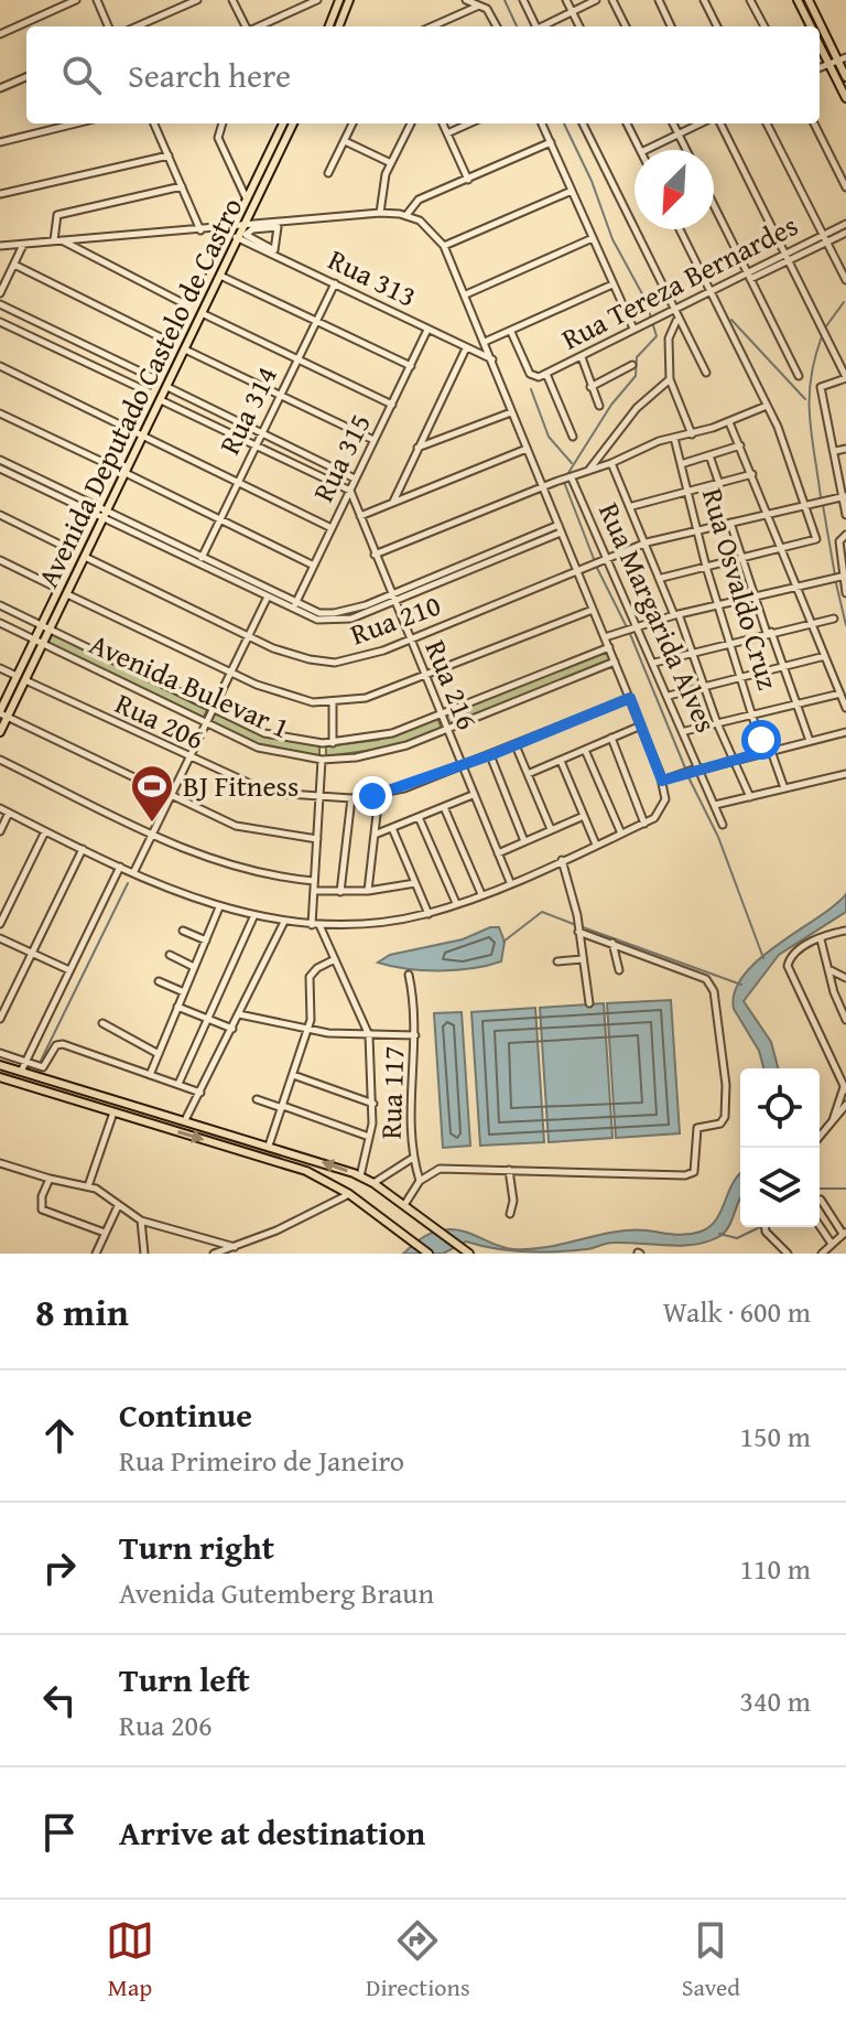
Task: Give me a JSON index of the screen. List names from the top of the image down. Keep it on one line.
{"streets":{"main road":["Avenida Deputado Castelo de Castro"],"street":["Rua 313","Rua Tereza Bernardes","Rua 314","Rua 315","Rua Osvaldo Cruz","Rua Margarida Alves","Rua 210","Rua 216","Avenida Bulevar 1","Rua 206","Rua 117"]},"crossings":[["Rua 313","Avenida Deputado Castelo de Castro"],["Rua 313","Rua 314"],["Rua 313","Rua 315"],["Avenida Deputado Castelo de Castro","Rua 210"],["Avenida Deputado Castelo de Castro","Avenida Bulevar 1"],["Avenida Deputado Castelo de Castro","Rua 206"],["Rua 315","Rua 216"],["Rua Osvaldo Cruz","Rua 210"],["Rua Margarida Alves","Rua 210"],["Rua 210","Rua 216"],["Rua 216","Avenida Bulevar 1"],["Rua 216","Rua 206"]],"places":{"sports":["BJ Fitness"]},"north":"bottom left","page":{"search":"Search here","heading":["8 min","Walk · 600 m"],"list":[["Continue","Rua Primeiro de Janeiro","150 m"],["Turn right","Avenida Gutemberg Braun","110 m"],["Turn left","Rua 206","340 m"],"Arrive at destination"],"nav":["Map","Directions","Saved"]}}
